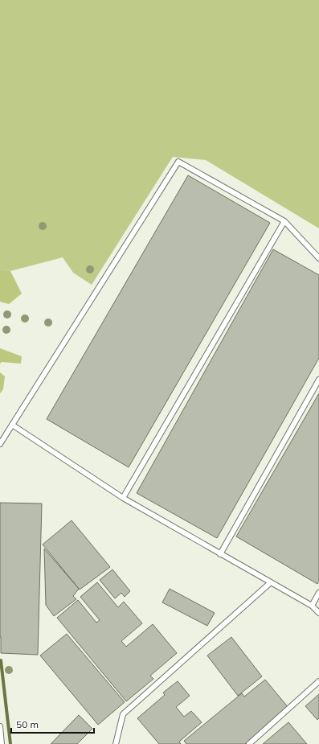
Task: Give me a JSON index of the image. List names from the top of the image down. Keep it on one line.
{"scale_bar":"50 m"}
